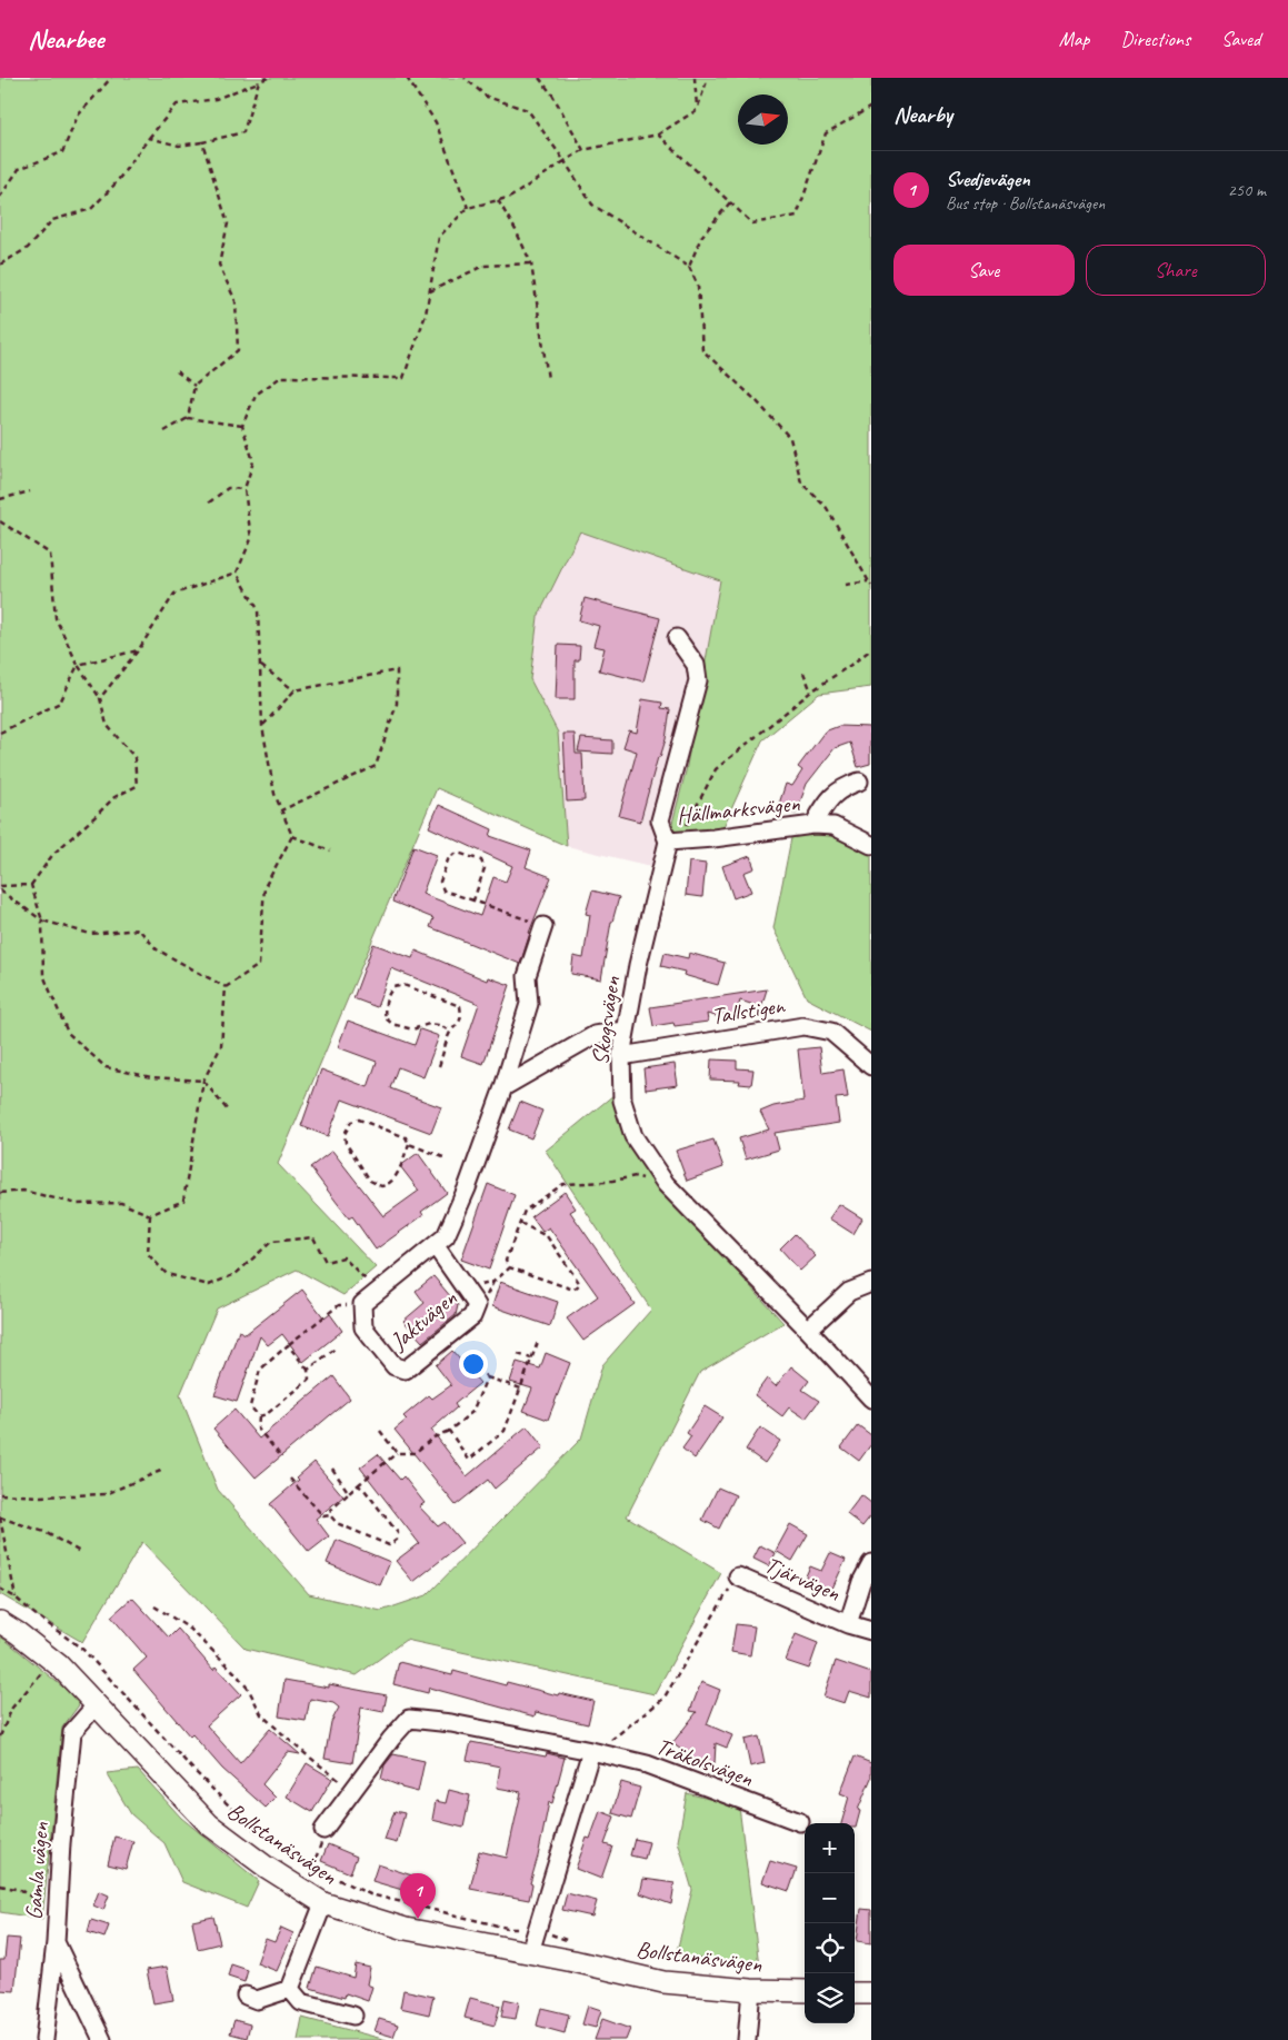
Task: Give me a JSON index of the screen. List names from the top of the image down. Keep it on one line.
{"streets":{"street":["Hällmarksvägen","Tallstigen","Skogsvägen","Jaktvägen","Tjärvägen","Träkolsvägen","Bollstanäsvägen","Gamla vägen"]},"crossings":[["Hällmarksvägen","Skogsvägen"],["Tallstigen","Skogsvägen"],["Bollstanäsvägen","Gamla vägen"]],"north":"right","page":{"header":"Nearbee","nav":["Map","Directions","Saved"],"heading":"Nearby","list":[{"mark":"1","name":"Svedjevägen","note":"Bus stop · Bollstanäsvägen","value":"250 m"}],"buttons":["Save","Share"],"map_buttons":["+","−"],"pins":"1"}}
